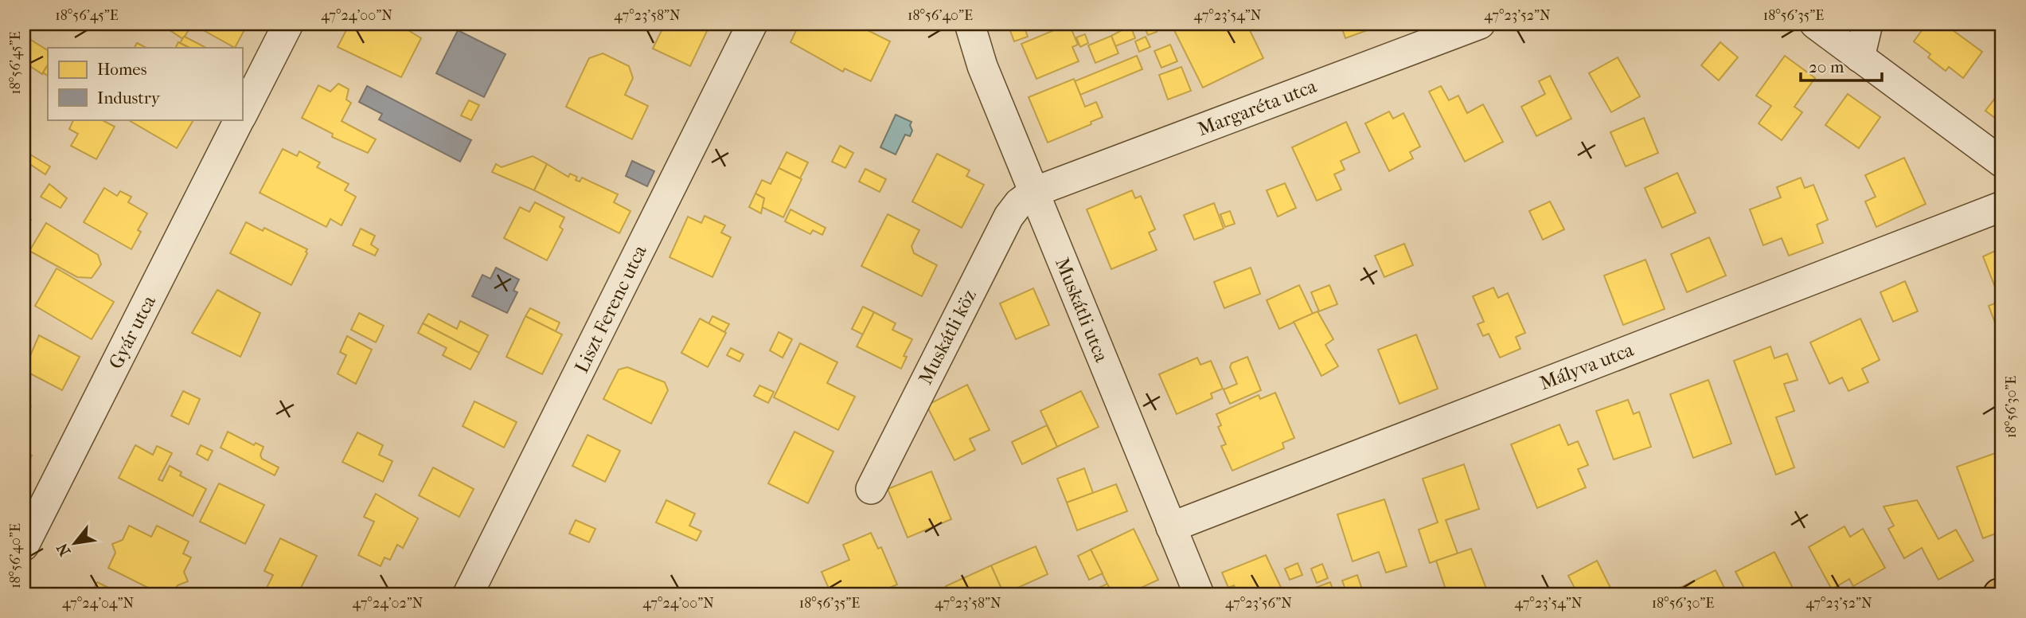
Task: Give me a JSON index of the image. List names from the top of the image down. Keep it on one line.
{"streets":{"street":["Margaréta utca","Liszt Ferenc utca","Muskátli utca","Gyár utca","Muskátli köz","Mályva utca"]},"crossings":[["Margaréta utca","Muskátli utca"],["Margaréta utca","Muskátli köz"],["Muskátli utca","Muskátli köz"],["Muskátli utca","Mályva utca"]],"legend":["Homes","Industry"],"scale_bar":"20 m","north":"bottom left","coordinates":["18°56'45\"E","47°24'00\"N","47°23'58\"N","18°56'40\"E","47°23'54\"N","47°23'52\"N","18°56'35\"E","18°56'30\"E","47°24'04\"N","47°24'02\"N","47°23'56\"N"]}
